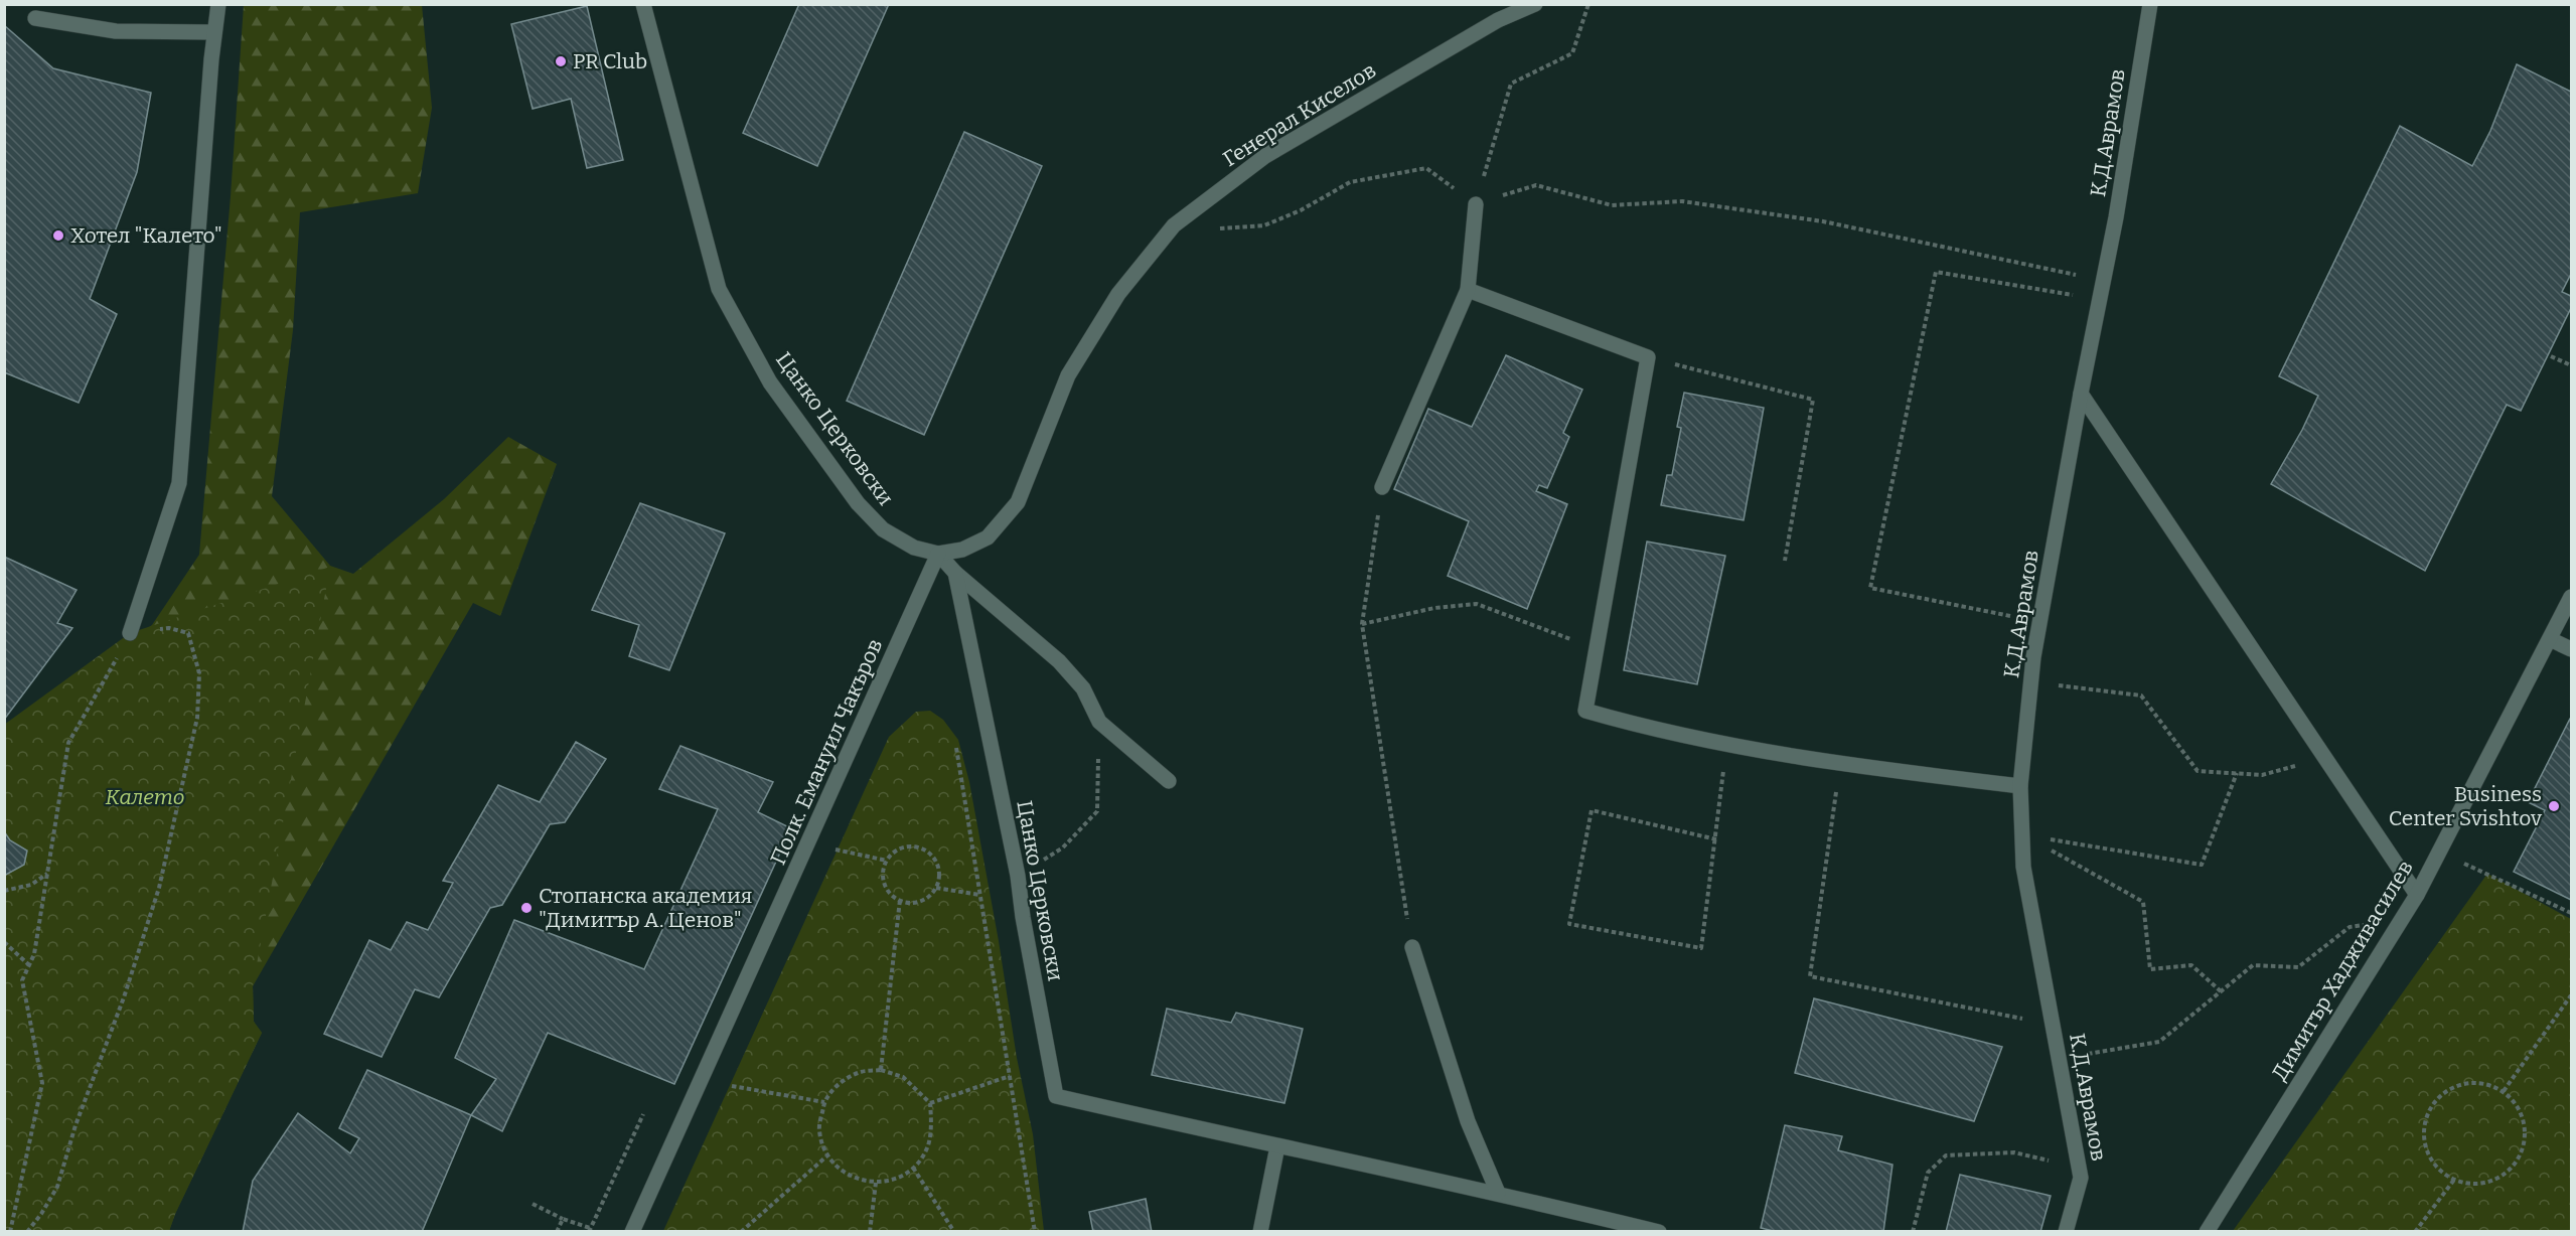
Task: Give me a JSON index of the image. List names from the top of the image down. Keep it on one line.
{"streets":{"street":["Генерал Киселов","К.Д.Аврамов","Цанко Церковски","Полк. Емануил Чакъров","Димитър Хадживасилев"]},"crossings":[["Генерал Киселов","Цанко Церковски"],["Генерал Киселов","Полк. Емануил Чакъров"],["Цанко Церковски","Полк. Емануил Чакъров"]],"parks":["Калето"],"places":["PR Club","Хотел \"Калето\"","Business Center Svishtov","Стопанска академия \"Димитър А. Ценов\""]}
